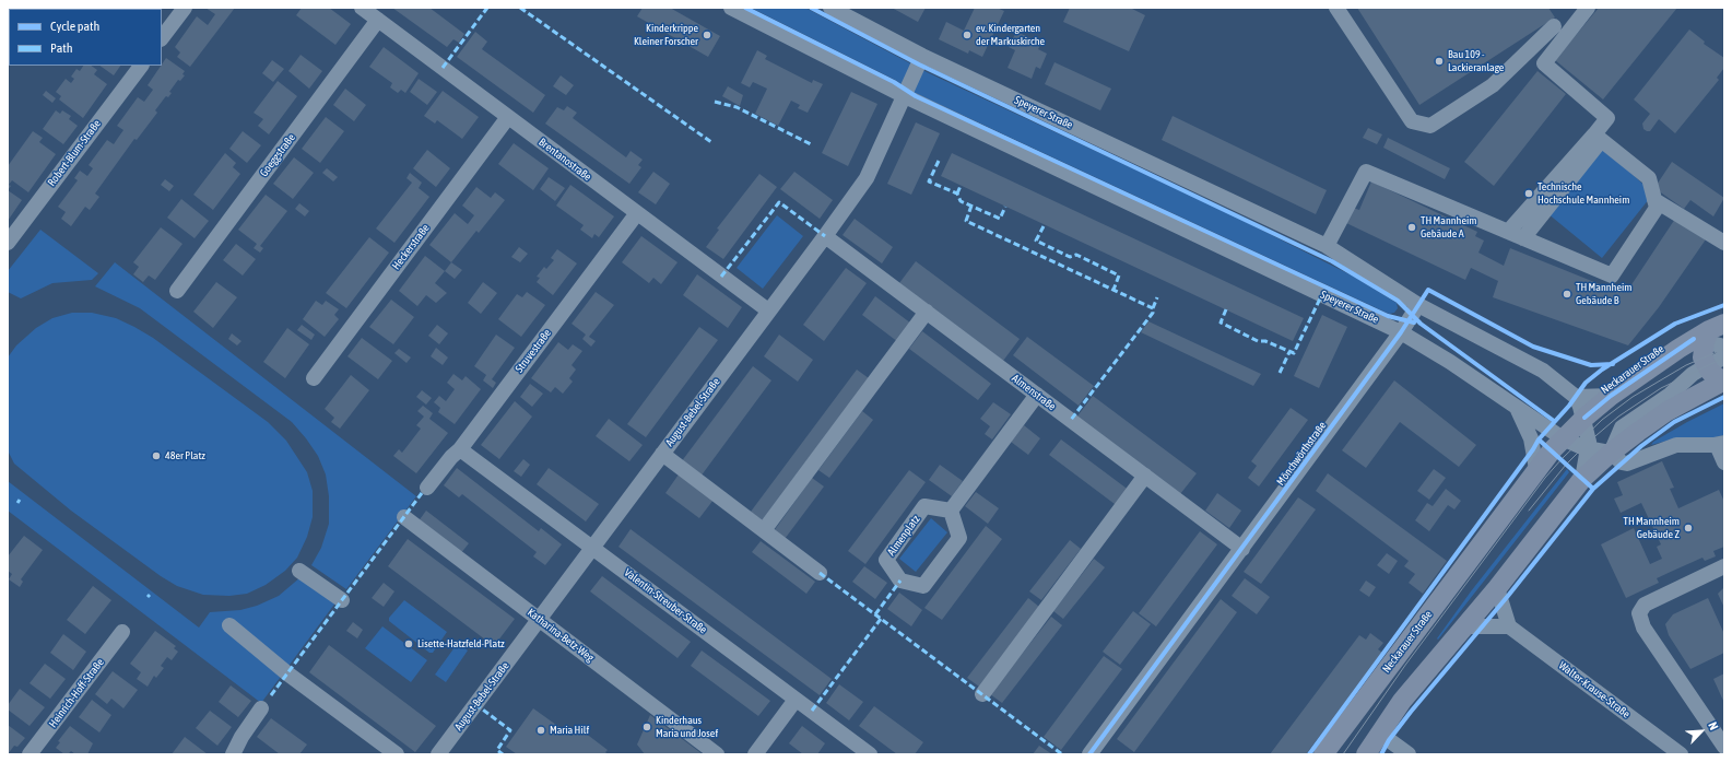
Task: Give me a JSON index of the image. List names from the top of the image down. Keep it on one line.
{"streets":{"main road":["Neckarauer Straße"],"street":["Speyerer Straße","Robert-Blum-Straße","Goeggstraße","Brentanostraße","Heckerstraße","Struvestraße","Almenstraße","August-Bebel-Straße","Mönchwörthstraße","Almenplatz","Valentin-Streuber-Straße","Katharina-Betz-Weg","Walter-Krause-Straße","Heinrich-Hoff-Straße"]},"crossings":[["Speyerer Straße","Neckarauer Straße"],["Speyerer Straße","August-Bebel-Straße"],["Speyerer Straße","Mönchwörthstraße"],["Goeggstraße","Brentanostraße"],["Brentanostraße","Heckerstraße"],["Brentanostraße","Struvestraße"],["Brentanostraße","August-Bebel-Straße"],["Struvestraße","Valentin-Streuber-Straße"],["Almenstraße","August-Bebel-Straße"],["Almenstraße","Mönchwörthstraße"],["August-Bebel-Straße","Valentin-Streuber-Straße"],["August-Bebel-Straße","Katharina-Betz-Weg"]],"places":["Kinderkrippe Kleiner Forscher","ev. Kindergarten der Markuskirche","Bau 109 - Lackieranlage","Technische Hochschule Mannheim","TH Mannheim Gebäude A","TH Mannheim Gebäude B","48er Platz","TH Mannheim Gebäude Z","Lisette-Hatzfeld-Platz","Kinderhaus Maria und Josef","Maria Hilf"],"legend":["Cycle path","Path"],"north":"top right"}
